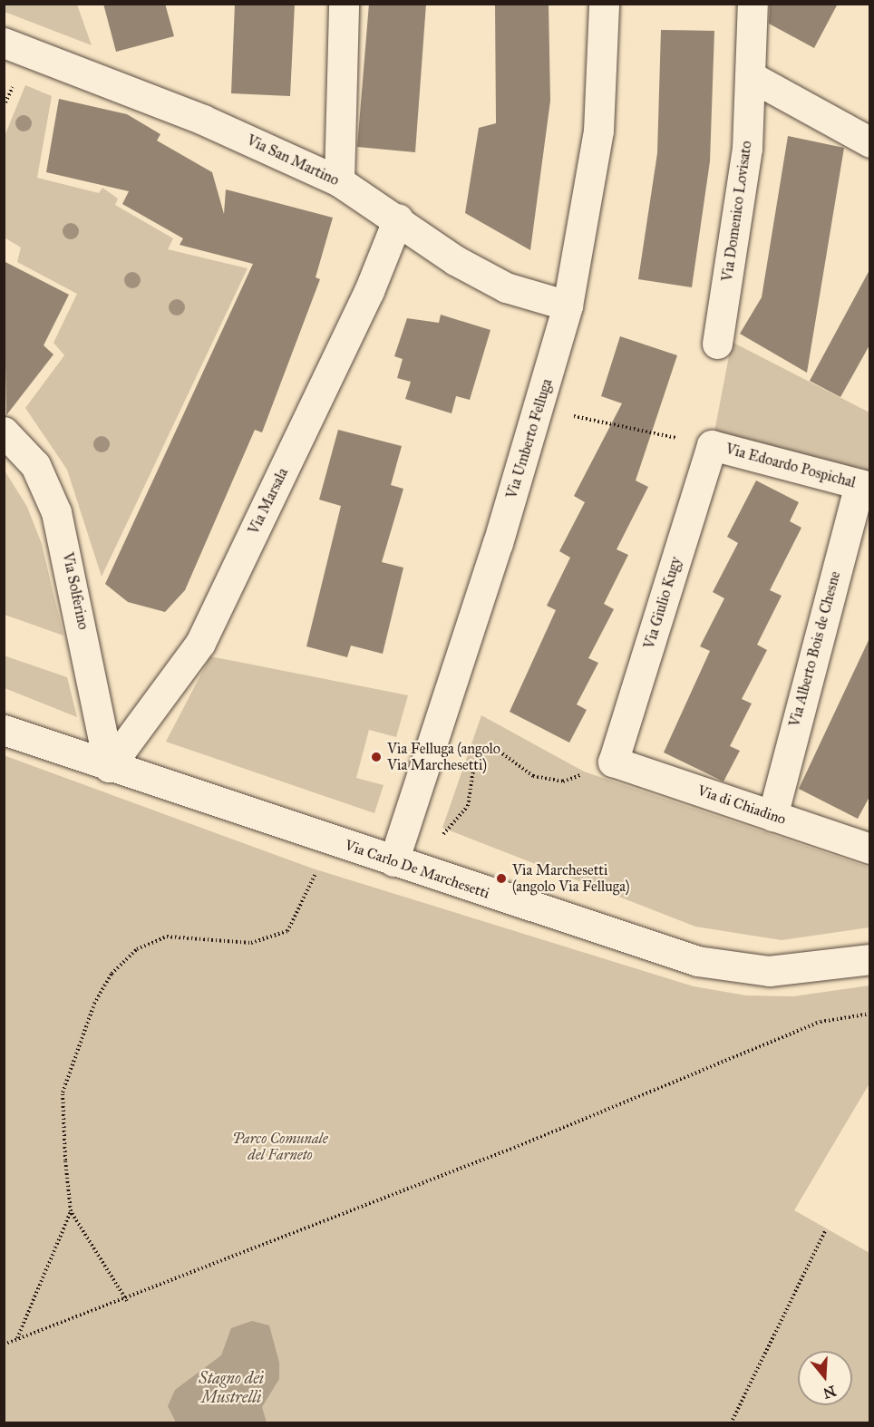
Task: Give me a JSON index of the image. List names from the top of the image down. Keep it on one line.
{"streets":{"street":["Via San Martino","Via Domenico Lovisato","Via Umberto Felluga","Via Edoardo Pospichal","Via Marsala","Via Solferino","Via Giulio Kugy","Via Alberto Bois de Chesne","Via di Chiadino","Via Carlo De Marchesetti"]},"crossings":[["Via San Martino","Via Umberto Felluga"],["Via San Martino","Via Marsala"],["Via Umberto Felluga","Via Carlo De Marchesetti"],["Via Edoardo Pospichal","Via Giulio Kugy"],["Via Edoardo Pospichal","Via Alberto Bois de Chesne"],["Via Marsala","Via Solferino"],["Via Marsala","Via Carlo De Marchesetti"],["Via Solferino","Via Carlo De Marchesetti"],["Via Giulio Kugy","Via di Chiadino"],["Via Alberto Bois de Chesne","Via di Chiadino"]],"water":["Stagno dei Mustrelli"],"parks":["Parco Comunale del Farneto"],"places":["Via Felluga (angolo Via Marchesetti)","Via Marchesetti (angolo Via Felluga)"],"north":"bottom"}
